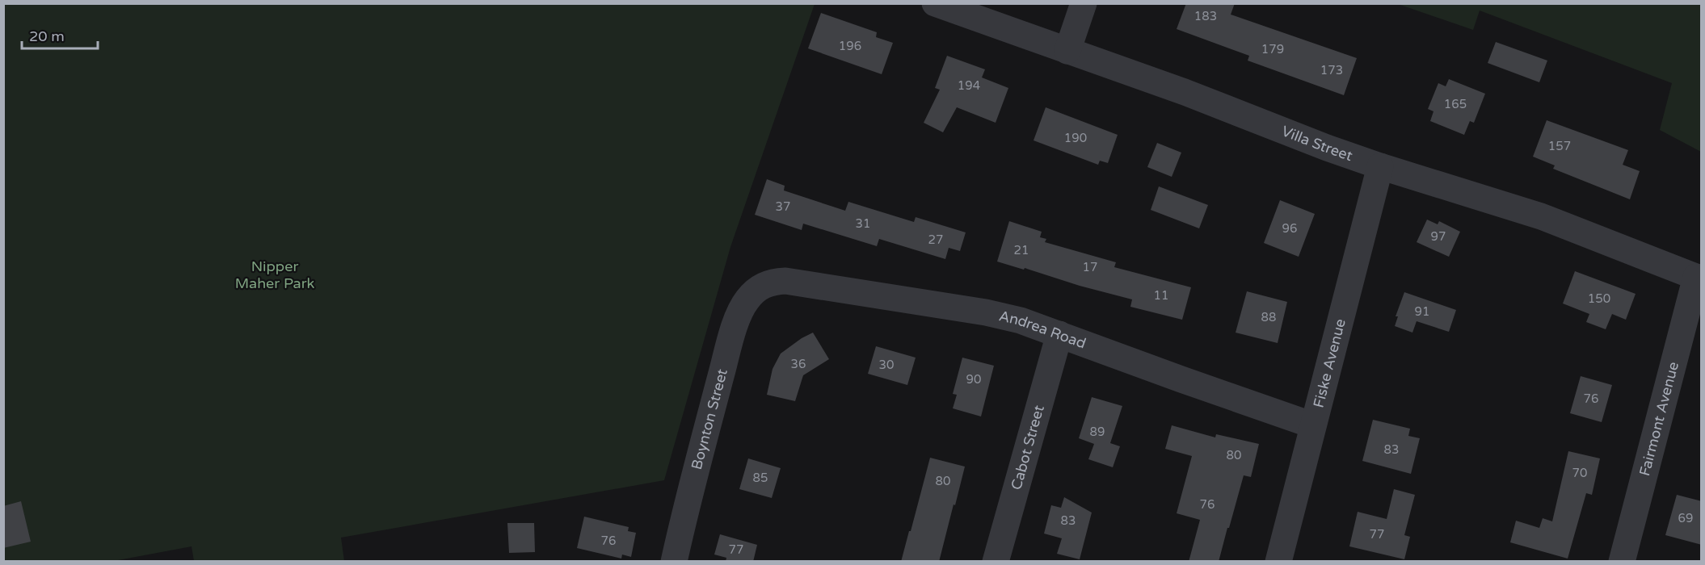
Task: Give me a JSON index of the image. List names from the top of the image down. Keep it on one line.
{"streets":{"street":["Villa Street","Andrea Road","Fiske Avenue","Fairmont Avenue","Boynton Street","Cabot Street"]},"crossings":[["Villa Street","Fiske Avenue"],["Villa Street","Fairmont Avenue"],["Andrea Road","Fiske Avenue"],["Andrea Road","Boynton Street"],["Andrea Road","Cabot Street"]],"parks":["Nipper Maher Park"],"house_numbers":["183","196","179","173","194","165","190","157","37","31","96","97","27","21","17","11","150","91","88","36","30","90","76","89","83","80","70","85","80","76","69","83","77","76","77"],"scale_bar":"20 m"}
